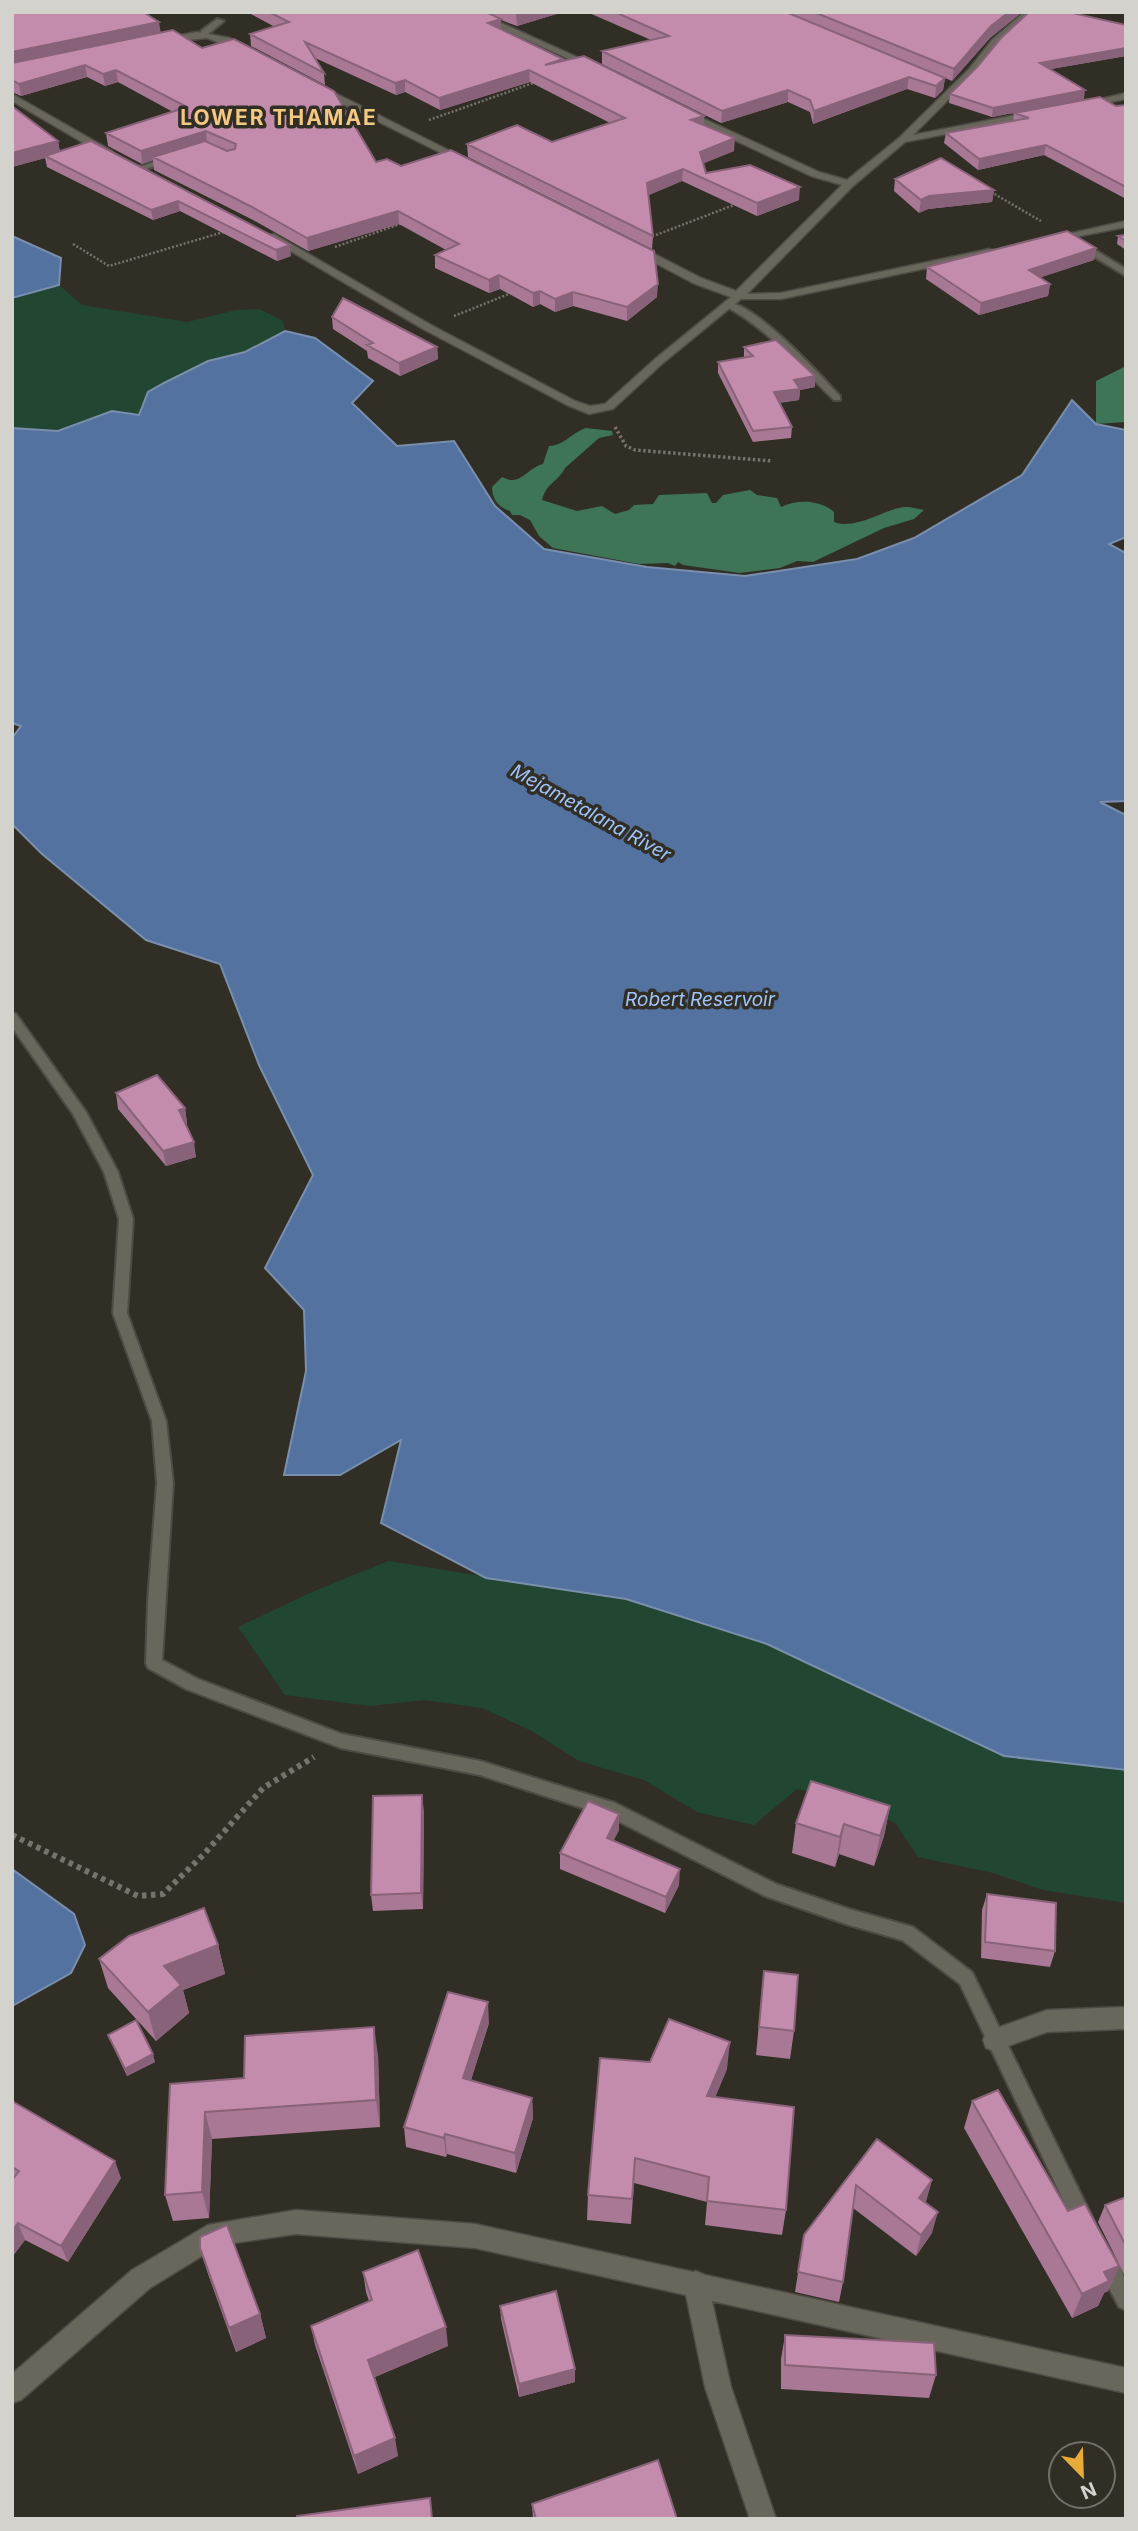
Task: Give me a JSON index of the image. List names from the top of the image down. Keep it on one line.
{"districts":["LOWER THAMAE"],"water":["Mejametalana River","Robert Reservoir"],"north":"bottom right"}
